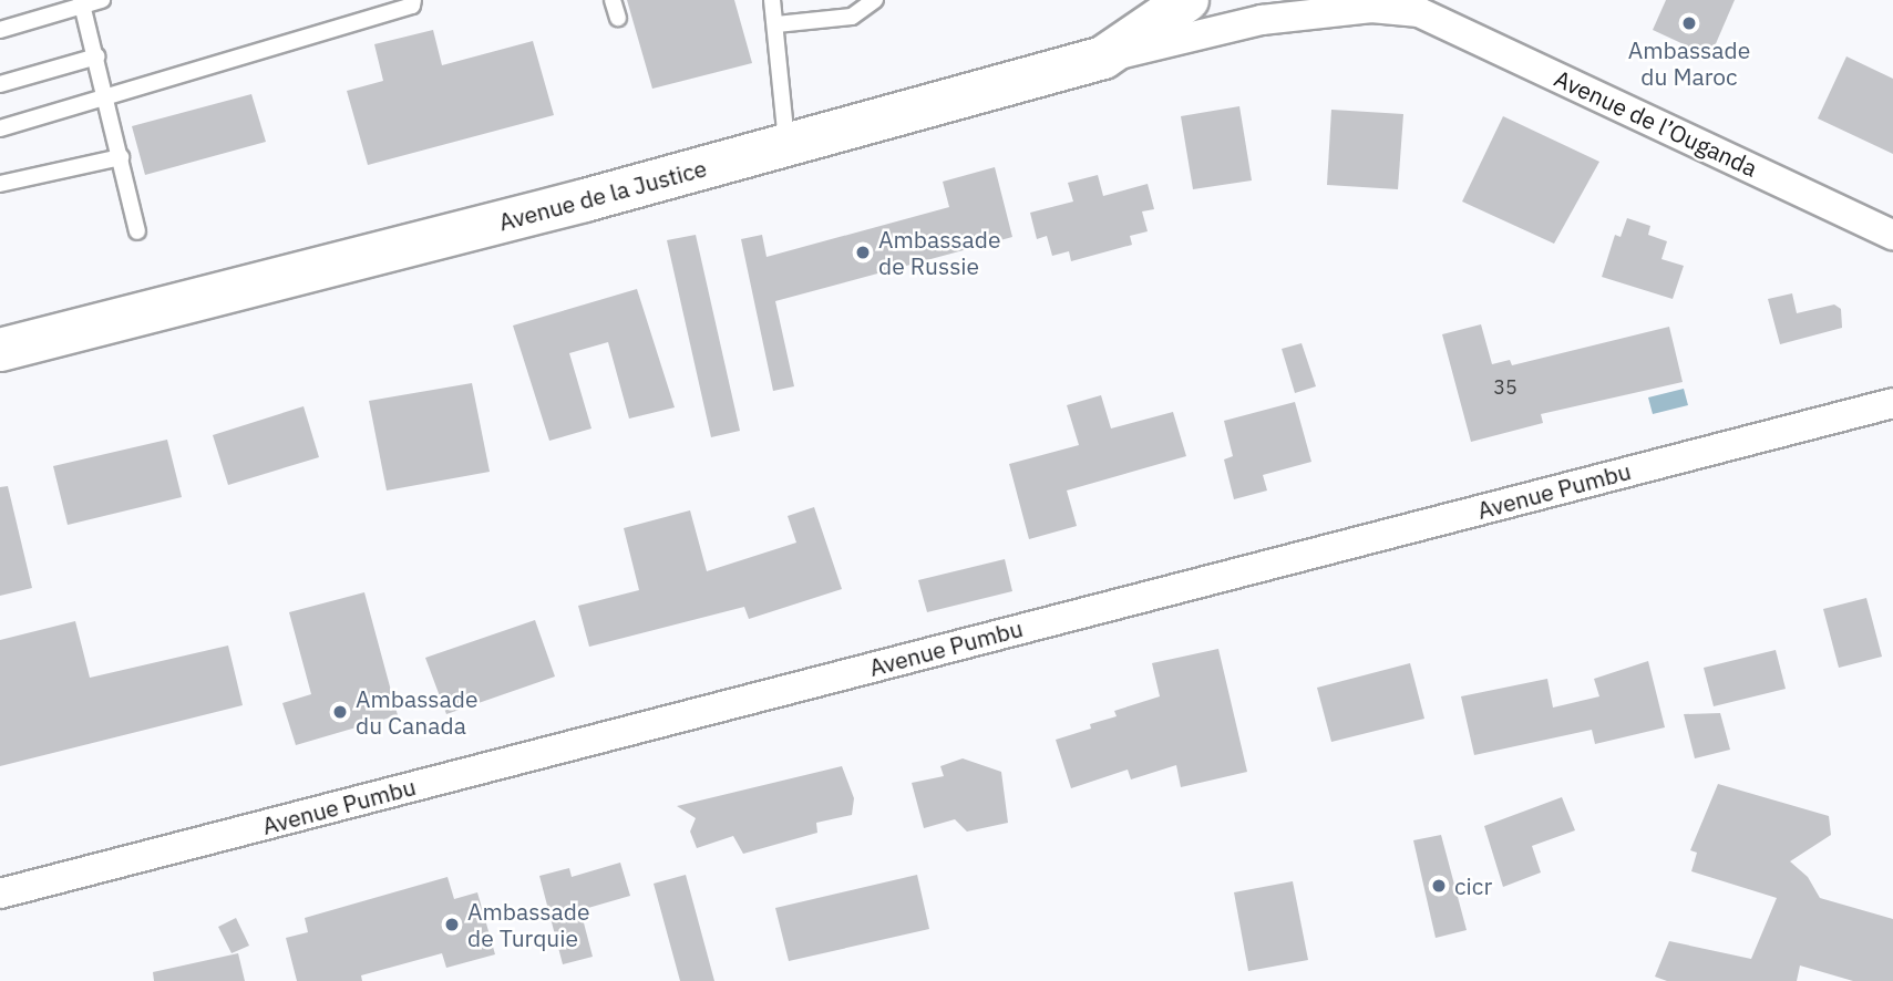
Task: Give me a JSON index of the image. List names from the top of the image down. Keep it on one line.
{"streets":{"main road":["Avenue de la Justice"],"street":["Avenue de l’Ouganda","Avenue Pumbu"]},"crossings":[["Avenue de l’Ouganda","Avenue de la Justice"]],"places":["Ambassade du Maroc","Ambassade de Russie","Ambassade du Canada","cicr","Ambassade de Turquie"],"house_numbers":["35"]}
